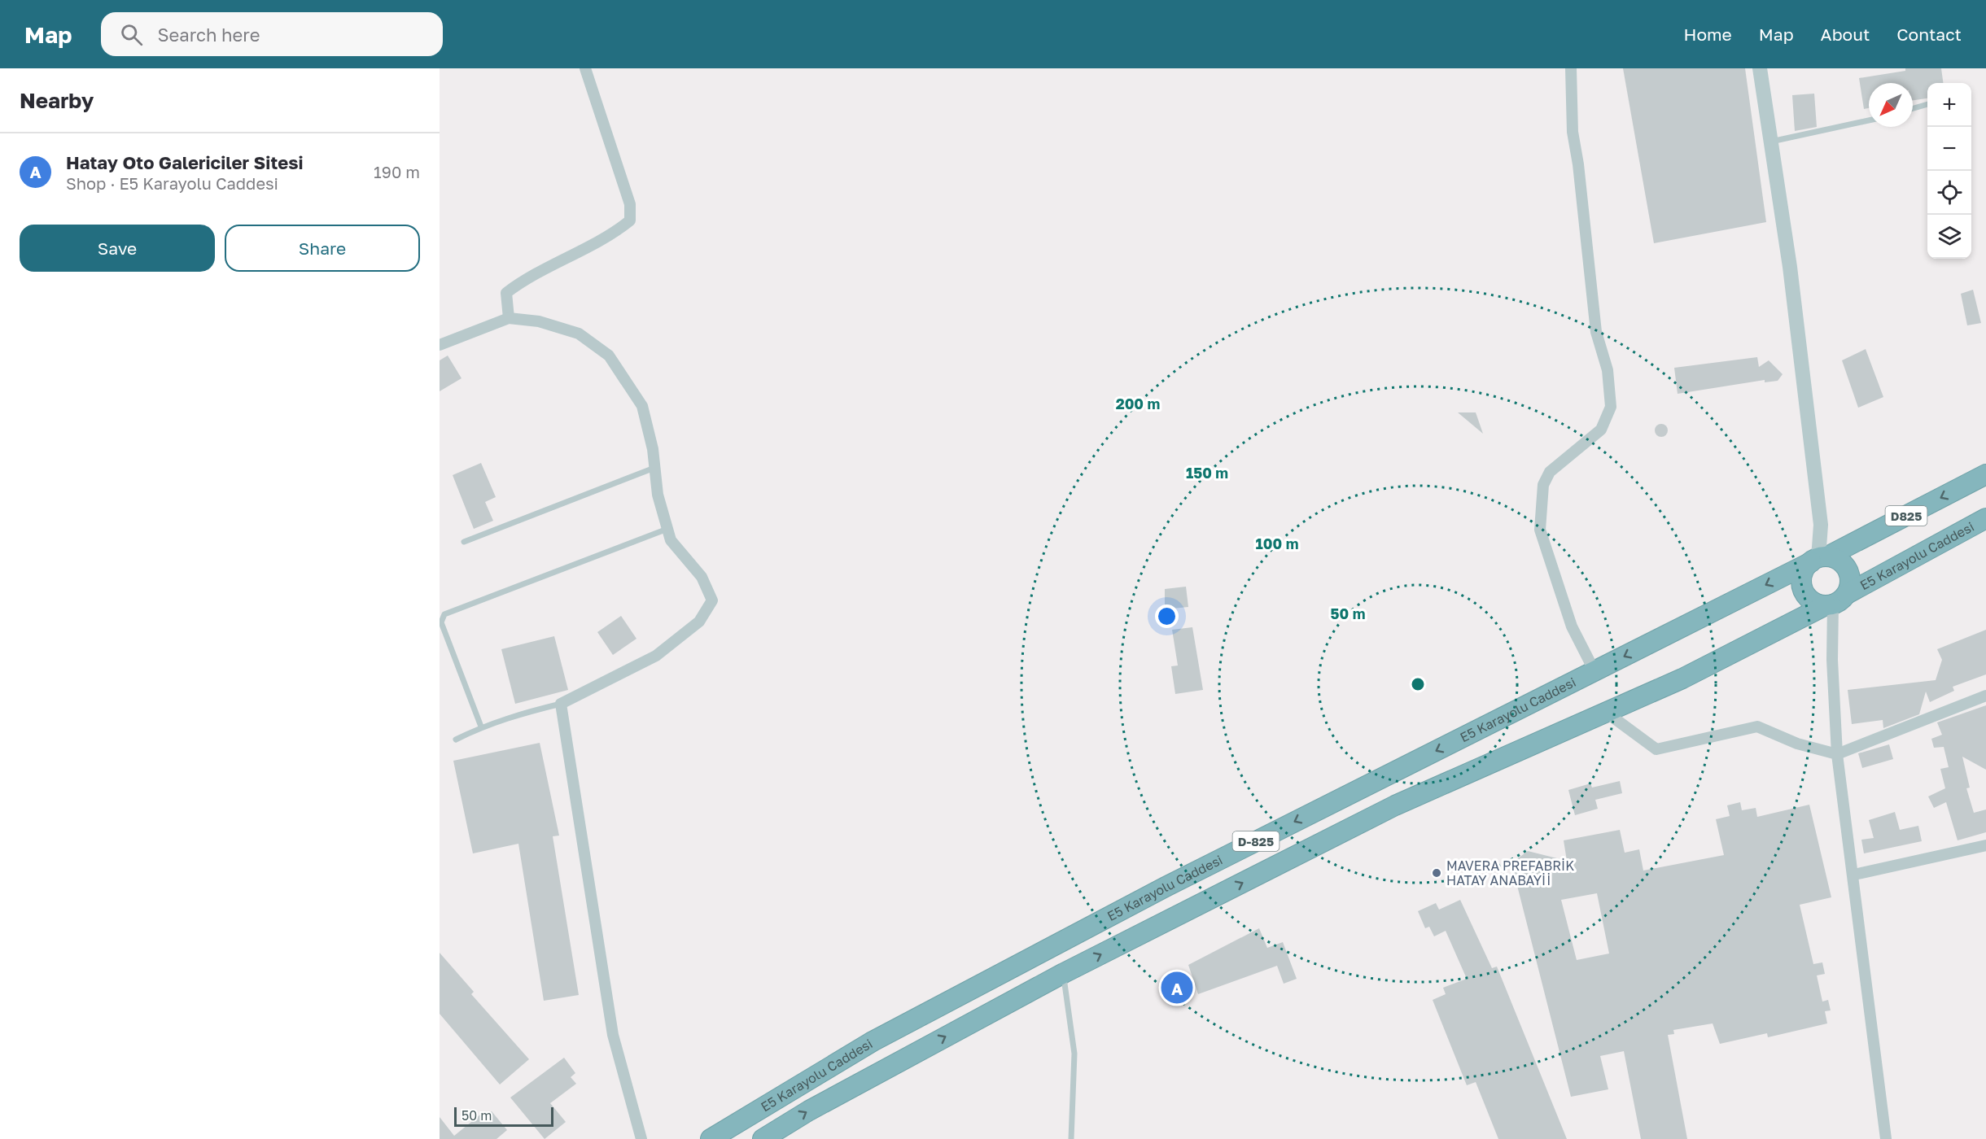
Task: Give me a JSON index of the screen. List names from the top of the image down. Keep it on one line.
{"streets":{"highway":["D825","E5 Karayolu Caddesi","D-825"]},"places":["MAVERA PREFABRİK HATAY ANABAYİİ"],"scale_bar":"50 m","north":"bottom left","page":{"header":"Map","search":"Search here","nav":["Home","Map","About","Contact"],"heading":"Nearby","map_buttons":["+","−"],"list":[{"mark":"A","name":"Hatay Oto Galericiler Sitesi","note":"Shop · E5 Karayolu Caddesi","value":"190 m"}],"buttons":["Save","Share"],"pins":"A","scale":"50 m"},"rings":["200 m","150 m","100 m","50 m"]}
